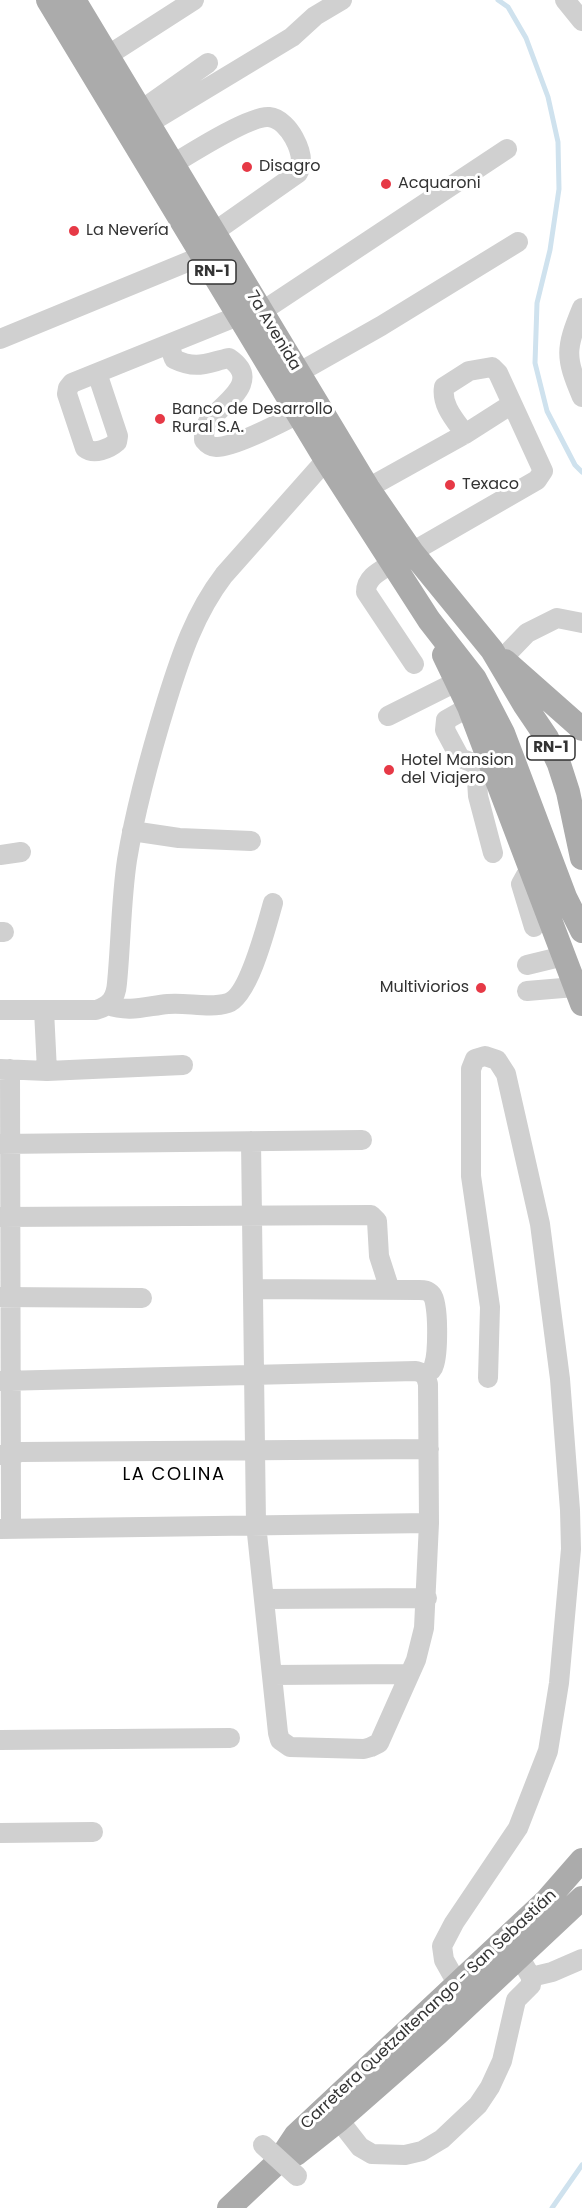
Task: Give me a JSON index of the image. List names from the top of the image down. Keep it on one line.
{"streets":{"main road":["RN-1","7a Avenida","Carretera Quetzaltenango - San Sebastián"]},"crossings":[["RN-1","7a Avenida"]],"districts":["LA COLINA"],"places":["Disagro","Acquaroni","La Nevería","Banco de Desarrollo Rural S.A.","Texaco","Hotel Mansion del Viajero","Multiviorios"]}
